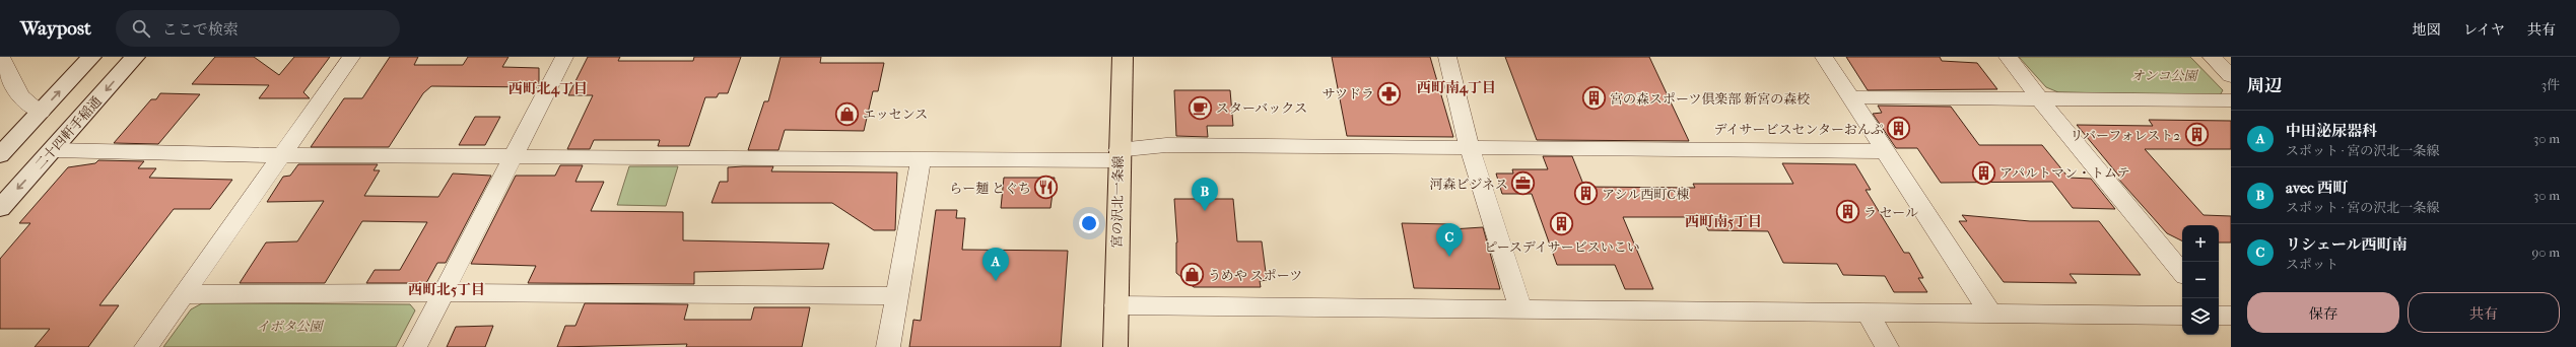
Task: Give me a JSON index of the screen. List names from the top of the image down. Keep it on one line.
{"streets":{"main road":["宮の沢北一条線"],"street":["二十四軒手稲通"]},"districts":["西町南4丁目","西町北4丁目","西町南5丁目","西町北5丁目"],"parks":["オンコ公園","イボタ公園"],"places":{"pharmacy":["サツドラ"],"building":["宮の森スポーツ倶楽部 新宮の森校","デイサービスセンターおんぷ","リバーフォレスト2","アパルトマン・トムテ","アシル西町C棟","ラ セール","ピースデイサービスいこい"],"cafe":["スターバックス"],"shop":["エッセンス","うめや スポーツ"],"office":["河森ビジネス"],"restaurant":["らー麺 とぐち"]},"page":{"header":"Waypost","search":"ここで検索","nav":["地図","レイヤ","共有"],"heading":["周辺","3件"],"list":[{"mark":"A","name":"中田泌尿器科","note":"スポット · 宮の沢北一条線","value":"30 m"},{"mark":"B","name":"avec 西町","note":"スポット · 宮の沢北一条線","value":"30 m"},{"mark":"C","name":"リシェール西町南","note":"スポット","value":"90 m"}],"pins":["B","C","A"],"map_buttons":["+","−"],"buttons":["保存","共有"]}}
